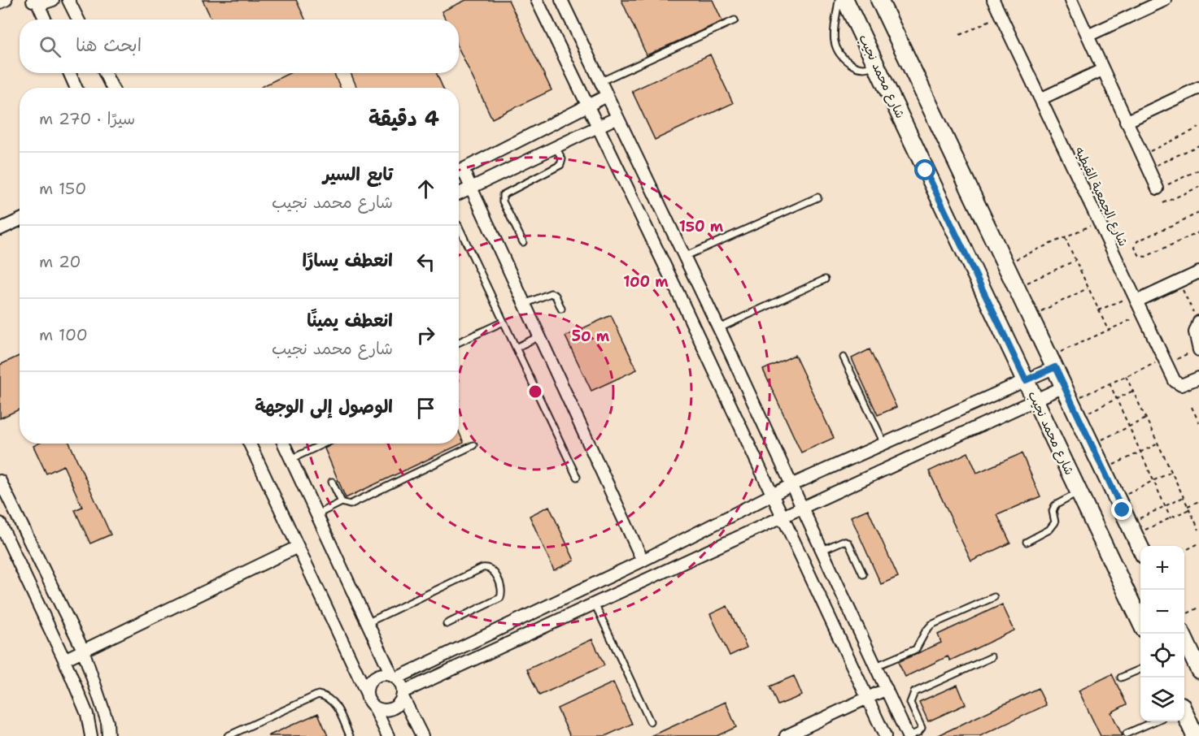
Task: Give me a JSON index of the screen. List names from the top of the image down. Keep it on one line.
{"streets":{"street":["شارع محمد نجيب","شارع الجمعية القبطيه"]},"page":{"search":"ابحث هنا","heading":["4 دقيقة","سيرًا · 270 m"],"list":[["تابع السير","شارع محمد نجيب","150 m"],["انعطف يسارًا","20 m"],["انعطف يمينًا","شارع محمد نجيب","100 m"],"الوصول إلى الوجهة"],"map_buttons":["+","−"]},"rings":["150 m","100 m","50 m"]}
